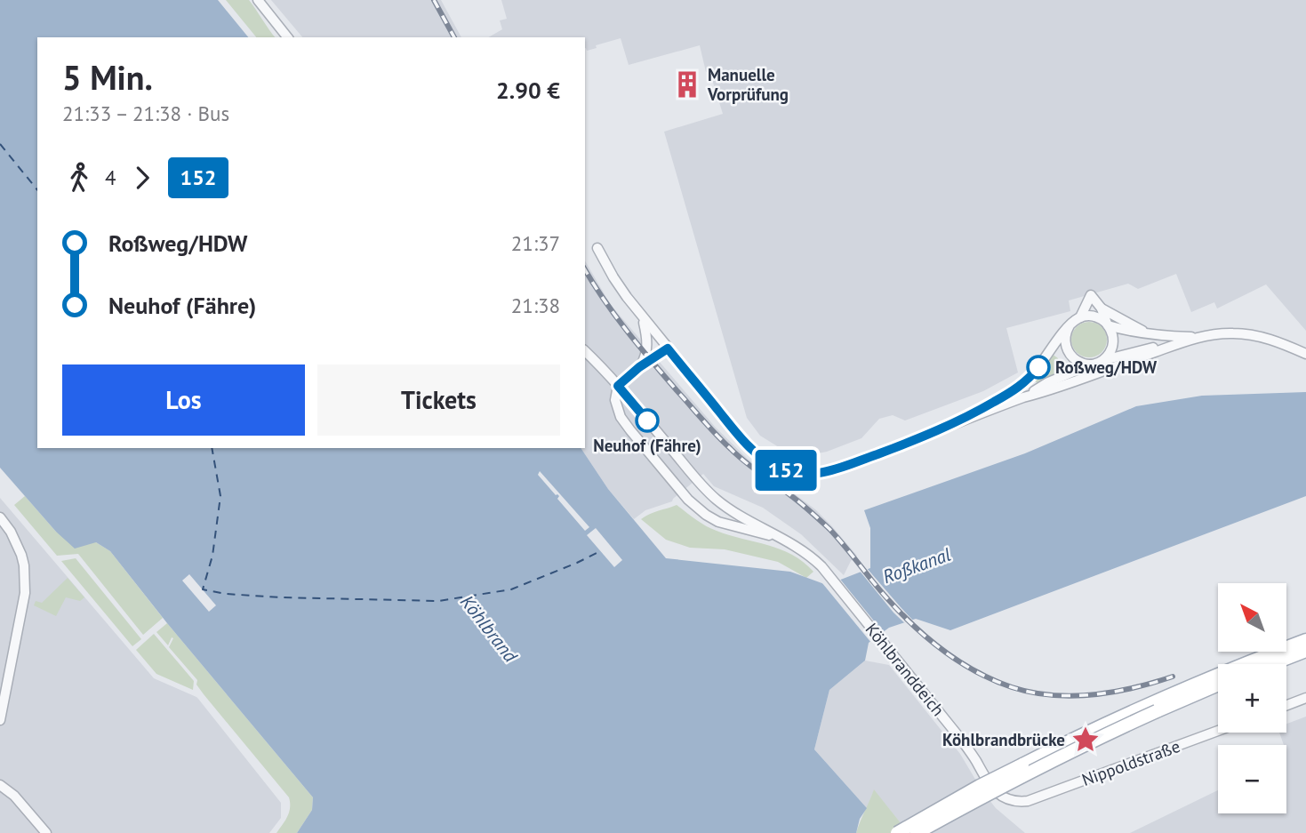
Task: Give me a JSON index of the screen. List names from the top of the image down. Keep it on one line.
{"streets":{"street":["Köhlbranddeich","Nippoldstraße"]},"crossings":[["Köhlbranddeich","Nippoldstraße"]],"water":["Roßkanal","Köhlbrand"],"places":{"building":["Manuelle Vorprüfung"],"other":["Roßweg/HDW","Neuhof (Fähre)"],"place":["Köhlbrandbrücke"]},"lines":["bus line 152"],"north":"top left","page":{"on_map":"152","heading":["5 Min.","21:33 – 21:38 · Bus","2.90 €"],"legs":["4","152"],"list":[{"name":"Roßweg/HDW","value":"21:37"},{"name":"Neuhof (Fähre)","value":"21:38"}],"buttons":["Los","Tickets"],"map_buttons":["+","−"]}}
